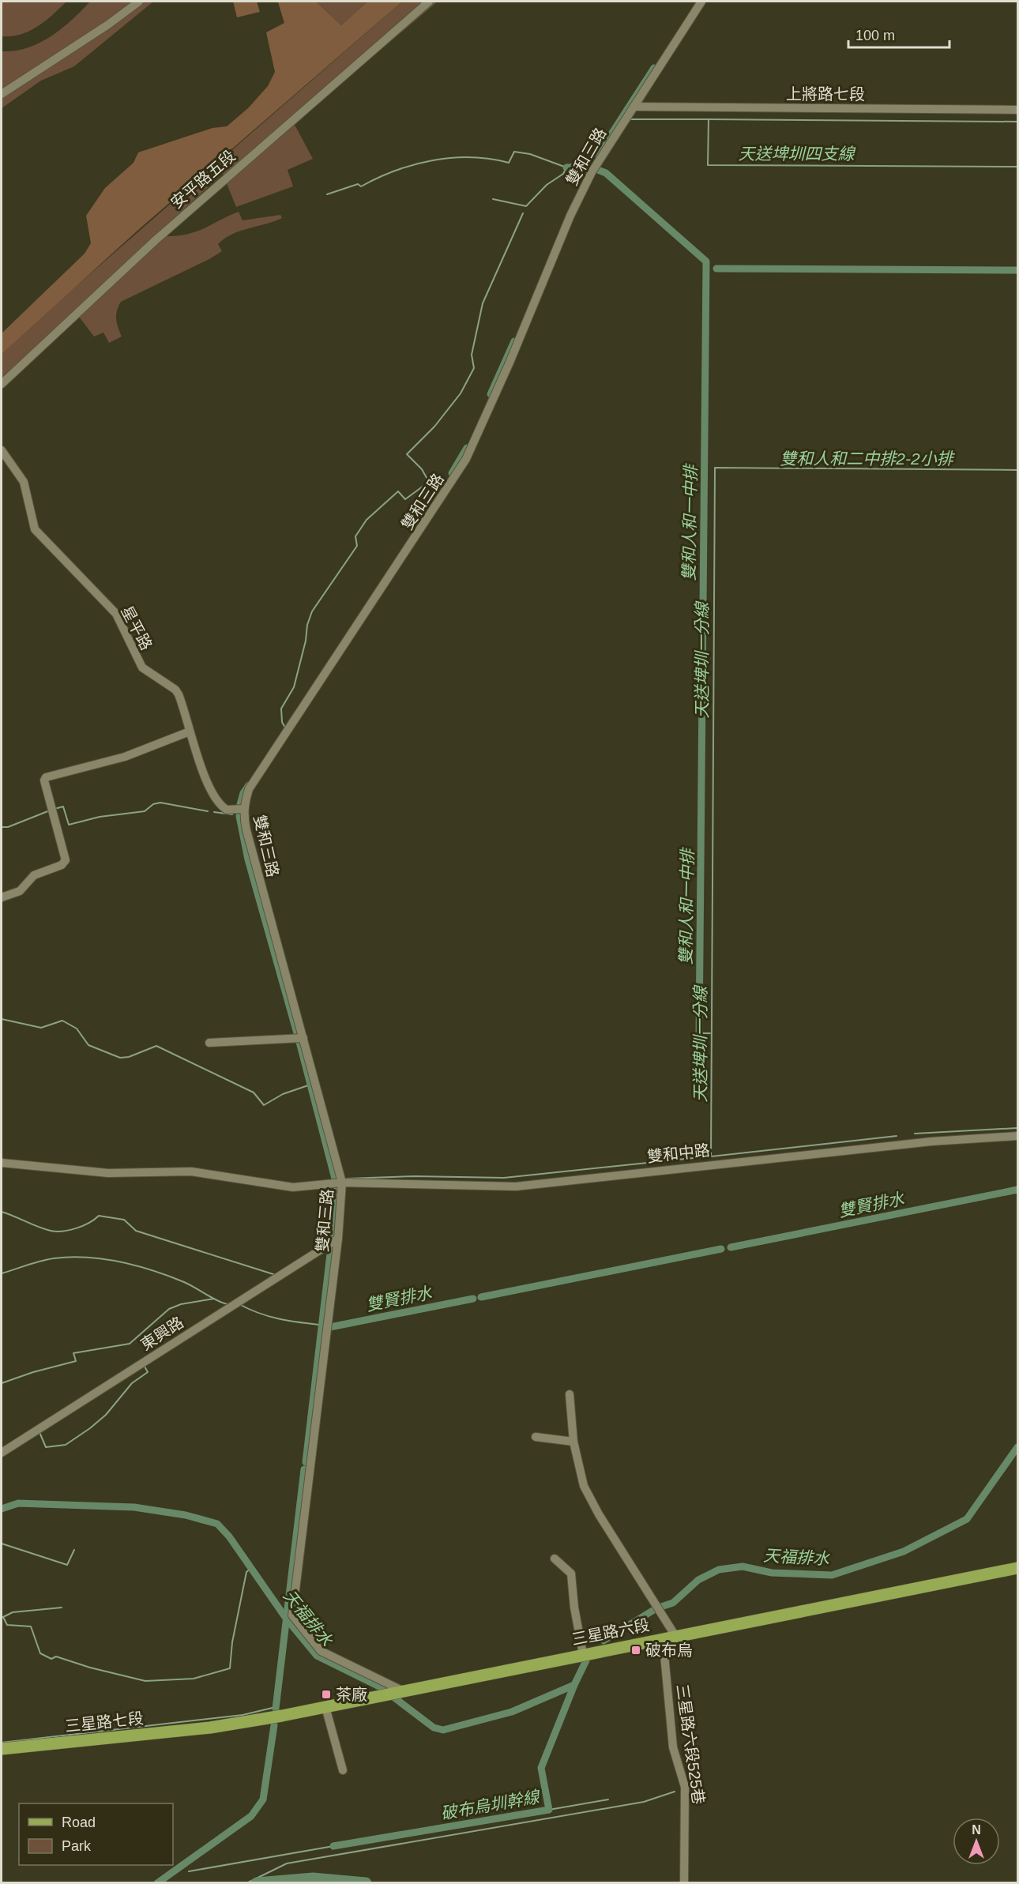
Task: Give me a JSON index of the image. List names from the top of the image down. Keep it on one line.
{"streets":{"main road":["三星路六段","三星路七段"],"street":["上將路七段","雙和三路","安平路五段","星平路","雙和中路","東興路","三星路六段525巷"]},"crossings":[["上將路七段","雙和三路"],["雙和三路","星平路"],["雙和三路","雙和中路"],["雙和三路","東興路"],["雙和三路","三星路六段"],["三星路六段","三星路七段"],["三星路六段","三星路六段525巷"]],"water":["天送埤圳四支線","雙和人和二中排2-2小排","雙和人和一中排","天送埤圳一分線","雙賢排水","天福排水","破布烏圳幹線"],"places":{"transit":["破布烏","茶廠"]},"legend":["Road","Park"],"scale_bar":"100 m","north":"top"}
